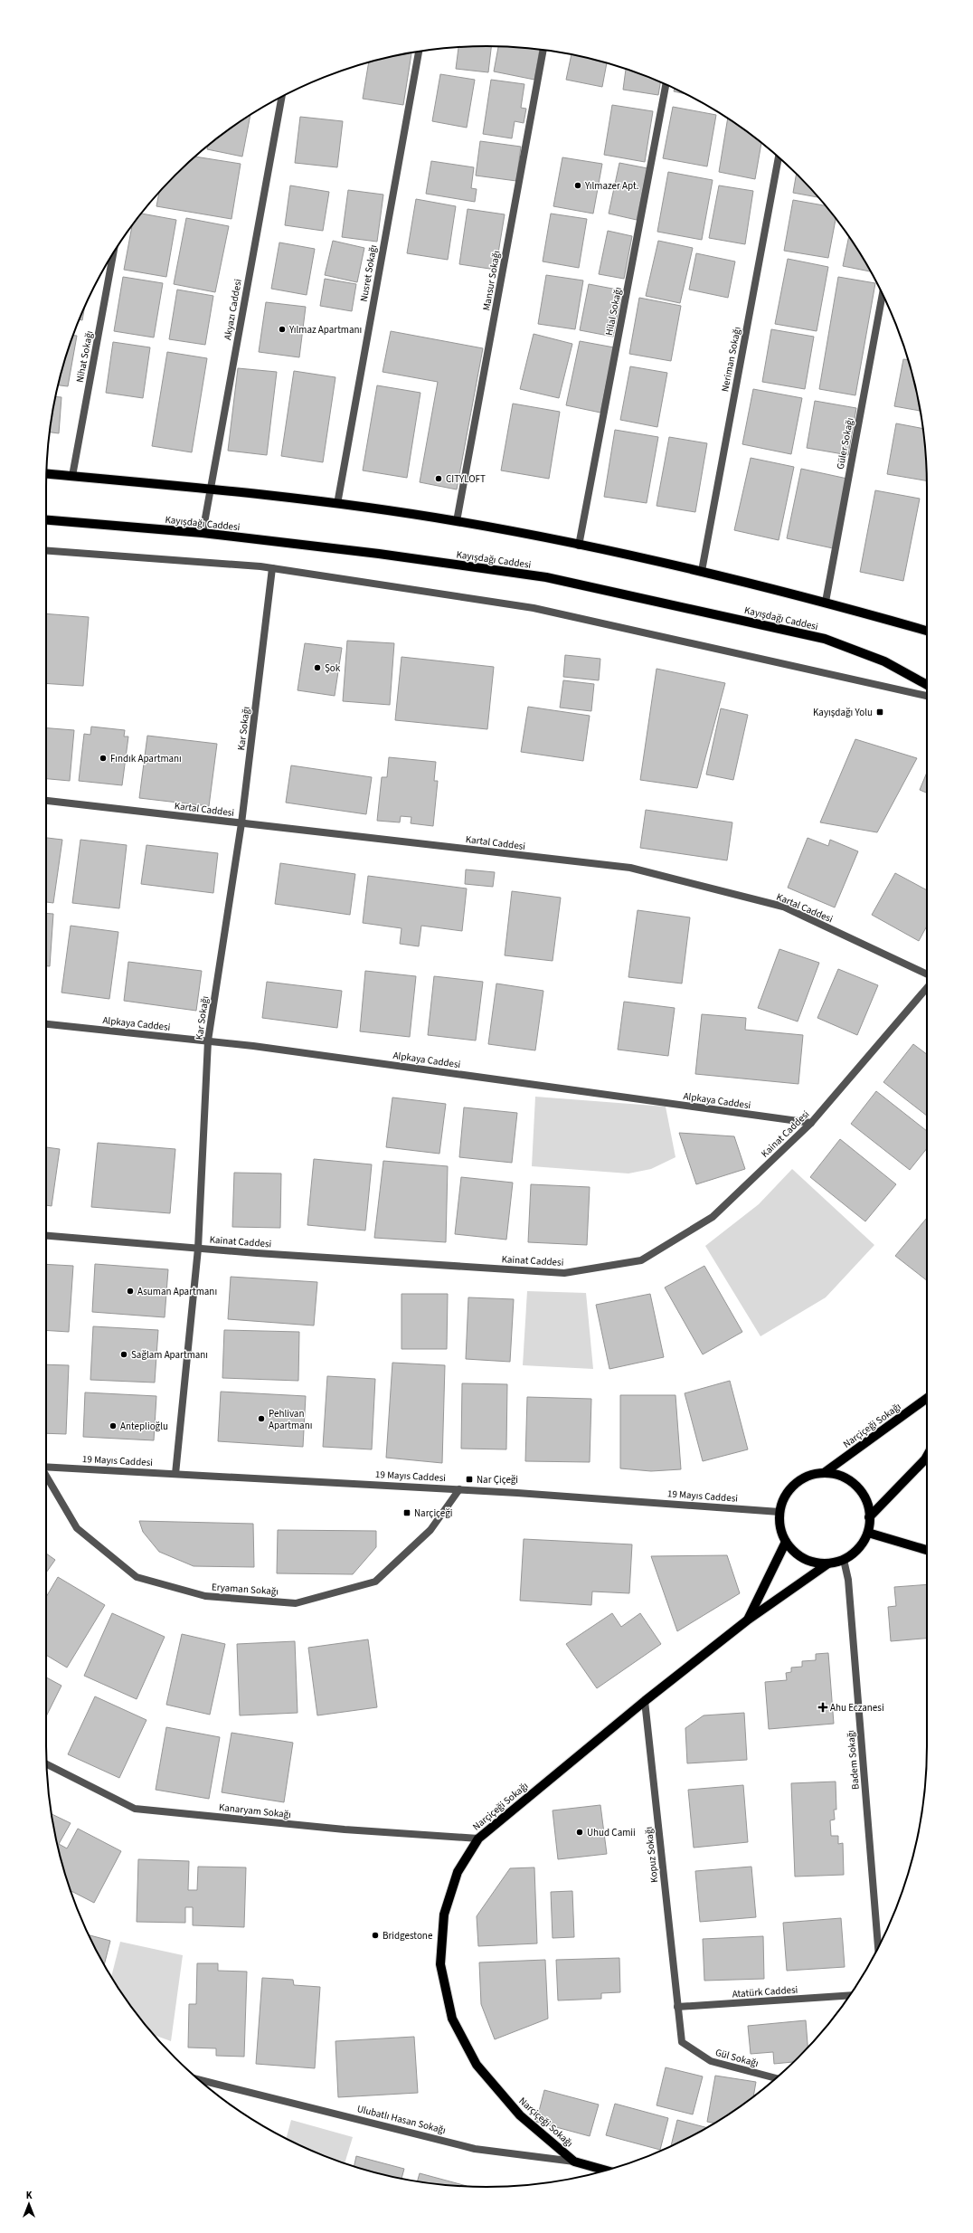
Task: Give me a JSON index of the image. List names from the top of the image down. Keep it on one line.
{"streets":{"main road":["Kayışdağı Caddesi","Narçiçeği Sokağı","Ulubatlı Hasan Sokağı"],"street":["Nusret Sokağı","Mansur Sokağı","Akyazı Caddesi","Hilal Sokağı","Nihat Sokağı","Neriman Sokağı","Güler Sokağı","Kar Sokağı","Kartal Caddesi","Alpkaya Caddesi","Kainat Caddesi","19 Mayıs Caddesi","Eryaman Sokağı","Badem Sokağı","Kanaryam Sokağı","Kopuz Sokağı","Atatürk Caddesi","Gül Sokağı"]},"crossings":[["Akyazı Caddesi","Kayışdağı Caddesi"],["Kar Sokağı","Kartal Caddesi"],["Kar Sokağı","Alpkaya Caddesi"],["Kar Sokağı","Kainat Caddesi"],["Kar Sokağı","19 Mayıs Caddesi"],["Alpkaya Caddesi","Kainat Caddesi"],["Narçiçeği Sokağı","19 Mayıs Caddesi"],["Narçiçeği Sokağı","Badem Sokağı"],["Narçiçeği Sokağı","Kanaryam Sokağı"],["Narçiçeği Sokağı","Kopuz Sokağı"],["Narçiçeği Sokağı","Ulubatlı Hasan Sokağı"],["19 Mayıs Caddesi","Eryaman Sokağı"],["19 Mayıs Caddesi","Badem Sokağı"],["Kopuz Sokağı","Atatürk Caddesi"],["Kopuz Sokağı","Gül Sokağı"],["Atatürk Caddesi","Gül Sokağı"]],"places":{"other":["Yılmazer Apt.","Yılmaz Apartmanı","CITYLOFT","Şok","Fındık Apartmanı","Asuman Apartmanı","Sağlam Apartmanı","Pehlivan Apartmanı","Anteplioğlu","Uhud Camii","Bridgestone"],"transit":["Kayışdağı Yolu","Nar Çiçeği","Narçiçeği"],"health":["Ahu Eczanesi"]},"north":"top"}
